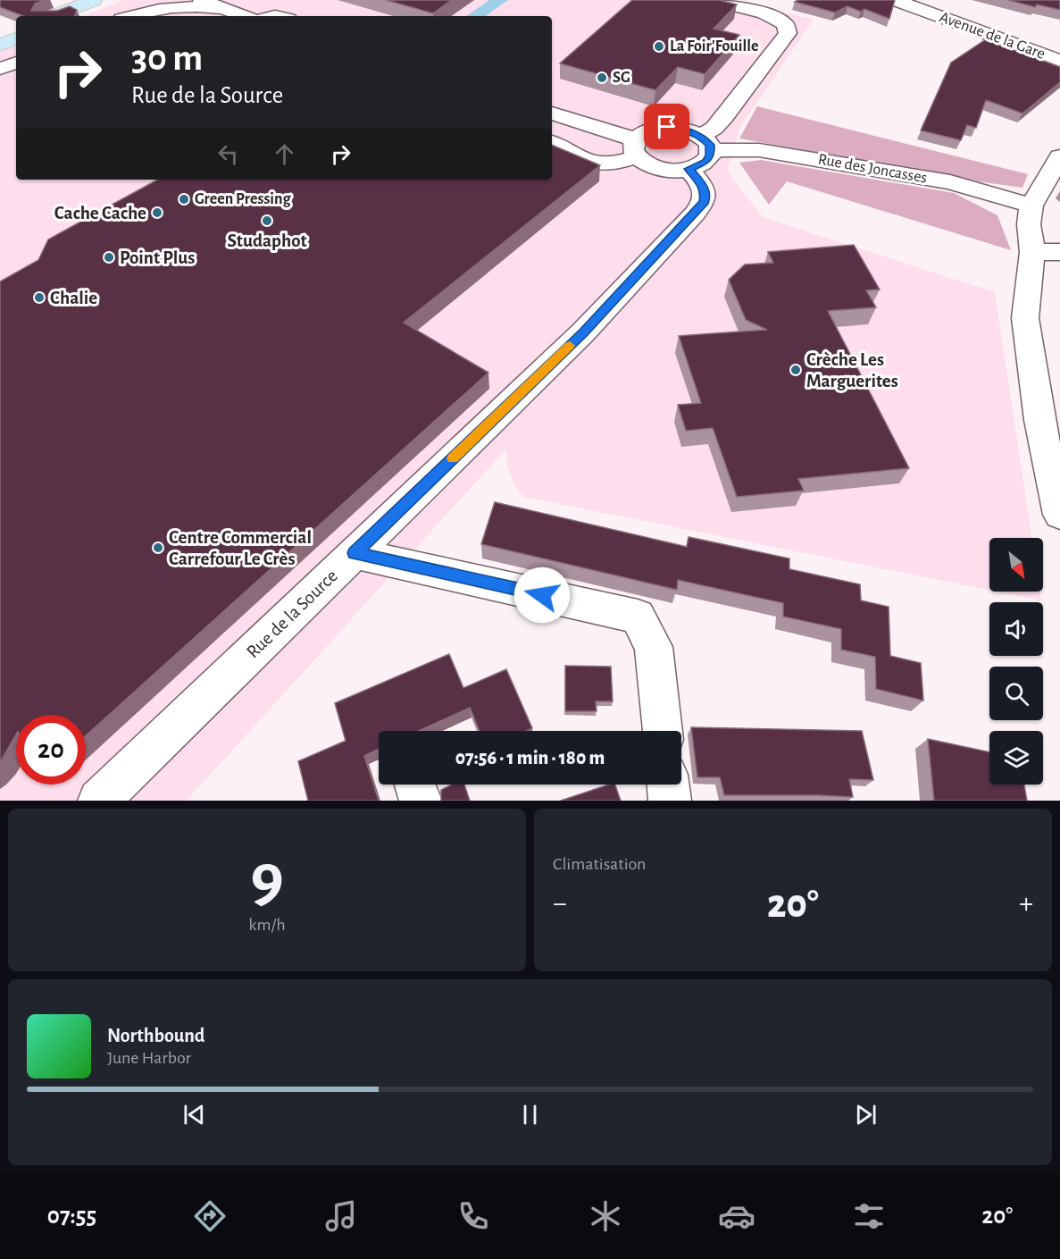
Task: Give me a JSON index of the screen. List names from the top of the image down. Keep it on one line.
{"streets":{"street":["Avenue de la Gare","Rue des Joncasses","Rue de la Source"]},"crossings":[["Rue des Joncasses","Rue de la Source"]],"places":["La Foir'Fouille","SG","Green Pressing","Cache Cache","Studaphot","Point Plus","Chalie","Crèche Les Marguerites","Centre Commercial Carrefour Le Crès"],"north":"bottom right","page":{"turn":["30 m","Rue de la Source"],"limit":"20","trip":"07:56 · 1 min · 180 m","tile":[["9","km/h"],"Climatisation"],"heat":["−","20°","+"],"song":["Northbound","June Harbor"],"tabs":["07:55","20°"]}}
